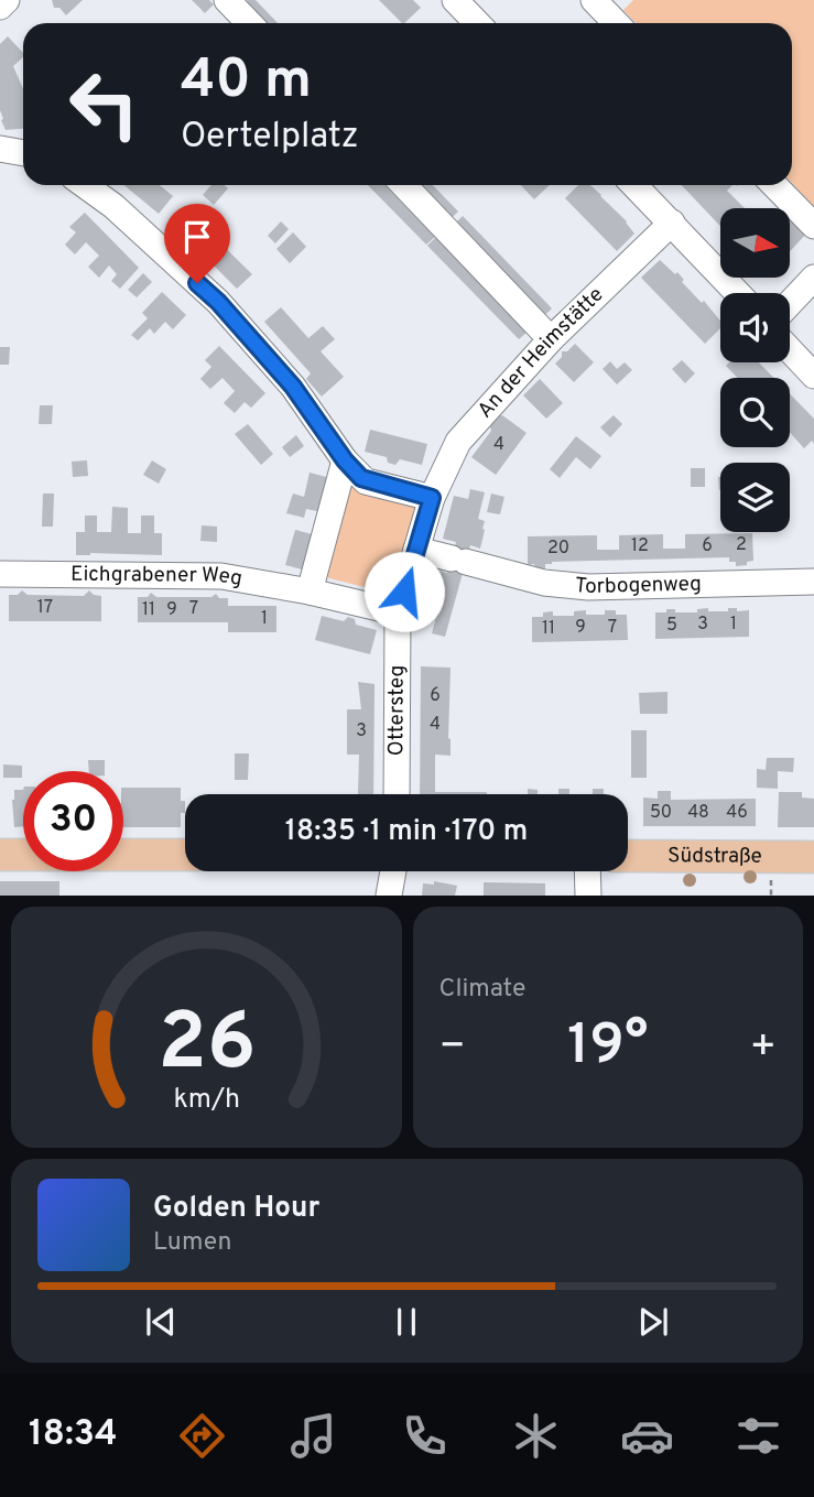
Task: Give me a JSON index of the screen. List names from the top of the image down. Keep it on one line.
{"streets":{"main road":["Südstraße"],"street":["An der Heimstätte","Eichgrabener Weg","Torbogenweg","Ottersteg"]},"crossings":[["An der Heimstätte","Torbogenweg"],["An der Heimstätte","Ottersteg"],["Eichgrabener Weg","Ottersteg"],["Torbogenweg","Ottersteg"]],"house_numbers":["4","2","12","6","20","17","7","11","9","1","3","1","5","9","7","11","6","4","3","50","48","46"],"north":"right","page":{"turn":["40 m","Oertelplatz"],"limit":"30","trip":"18:35 · 1 min · 170 m","tile":"Climate","heat":["−","19°","+"],"song":["Golden Hour","Lumen"],"tabs":"18:34","gauge":["26","km/h"]}}
